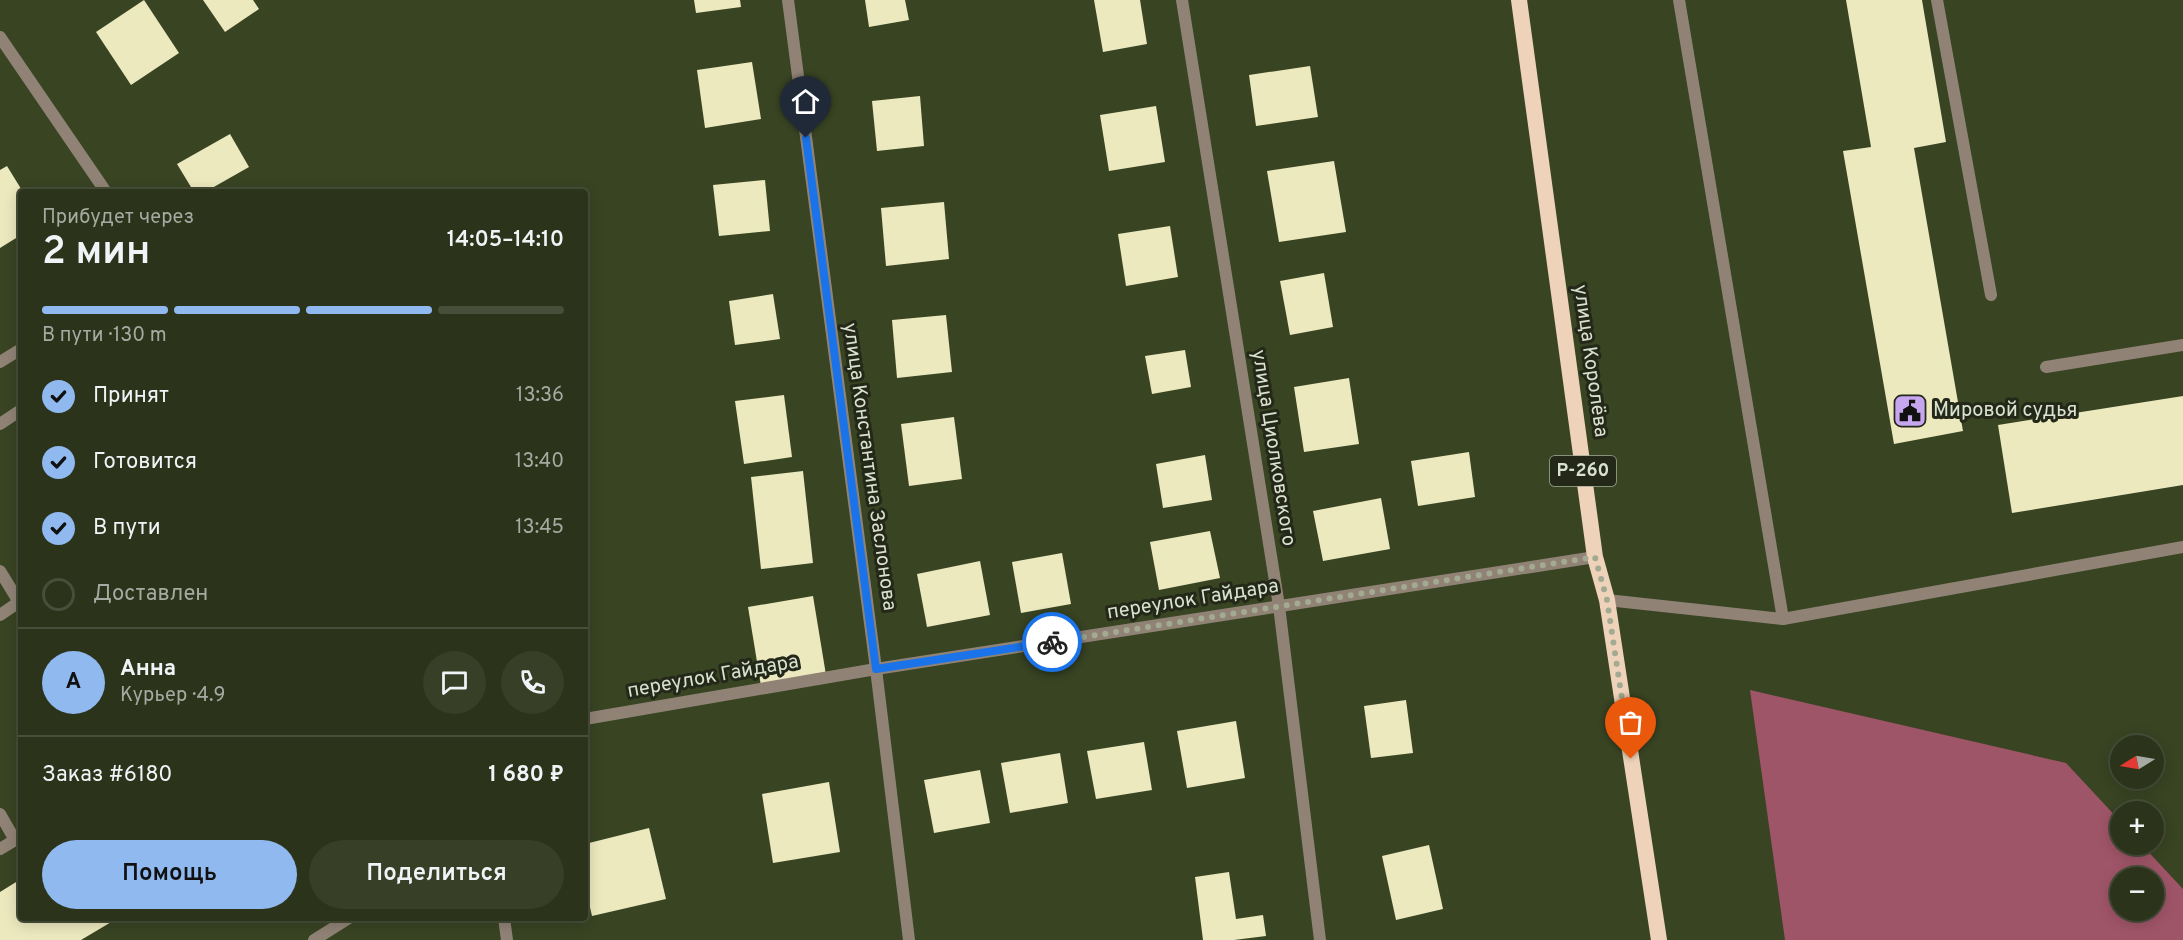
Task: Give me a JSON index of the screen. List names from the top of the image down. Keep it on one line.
{"streets":{"highway":["улица Королёва","Р-260"],"street":["улица Циолковского","улица Константина Заслонова","переулок Гайдара"]},"crossings":[["улица Королёва","переулок Гайдара"],["улица Циолковского","переулок Гайдара"],["улица Константина Заслонова","переулок Гайдара"]],"places":{"public building":["Мировой судья"]},"north":"left","page":{"heading":["2 мин","Прибудет через","14:05–14:10"],"panel":["Анна","Курьер · 4.9","Заказ #6180","1 680 ₽"],"bar":"В пути · 130 m","list":[["Принят","13:36"],["Готовится","13:40"],["В пути","13:45"],"Доставлен"],"round":"А","map_buttons":["+","−"],"buttons":["Помощь","Поделиться"]}}
